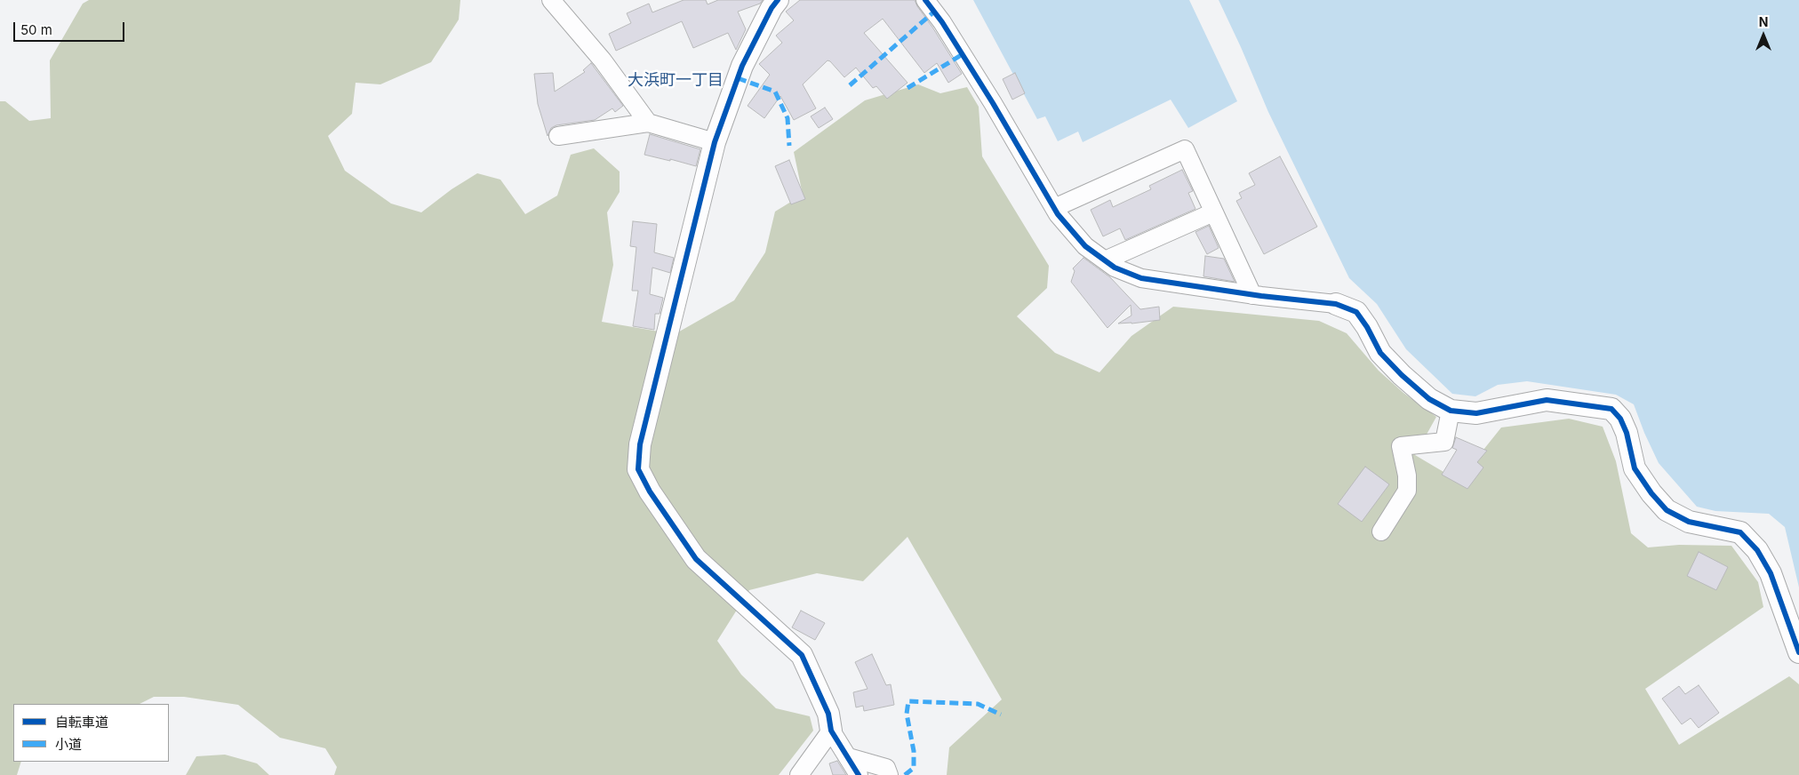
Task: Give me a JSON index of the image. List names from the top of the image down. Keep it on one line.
{"districts":["大浜町一丁目"],"legend":["自転車道","小道"],"scale_bar":"50 m","north":"top"}
